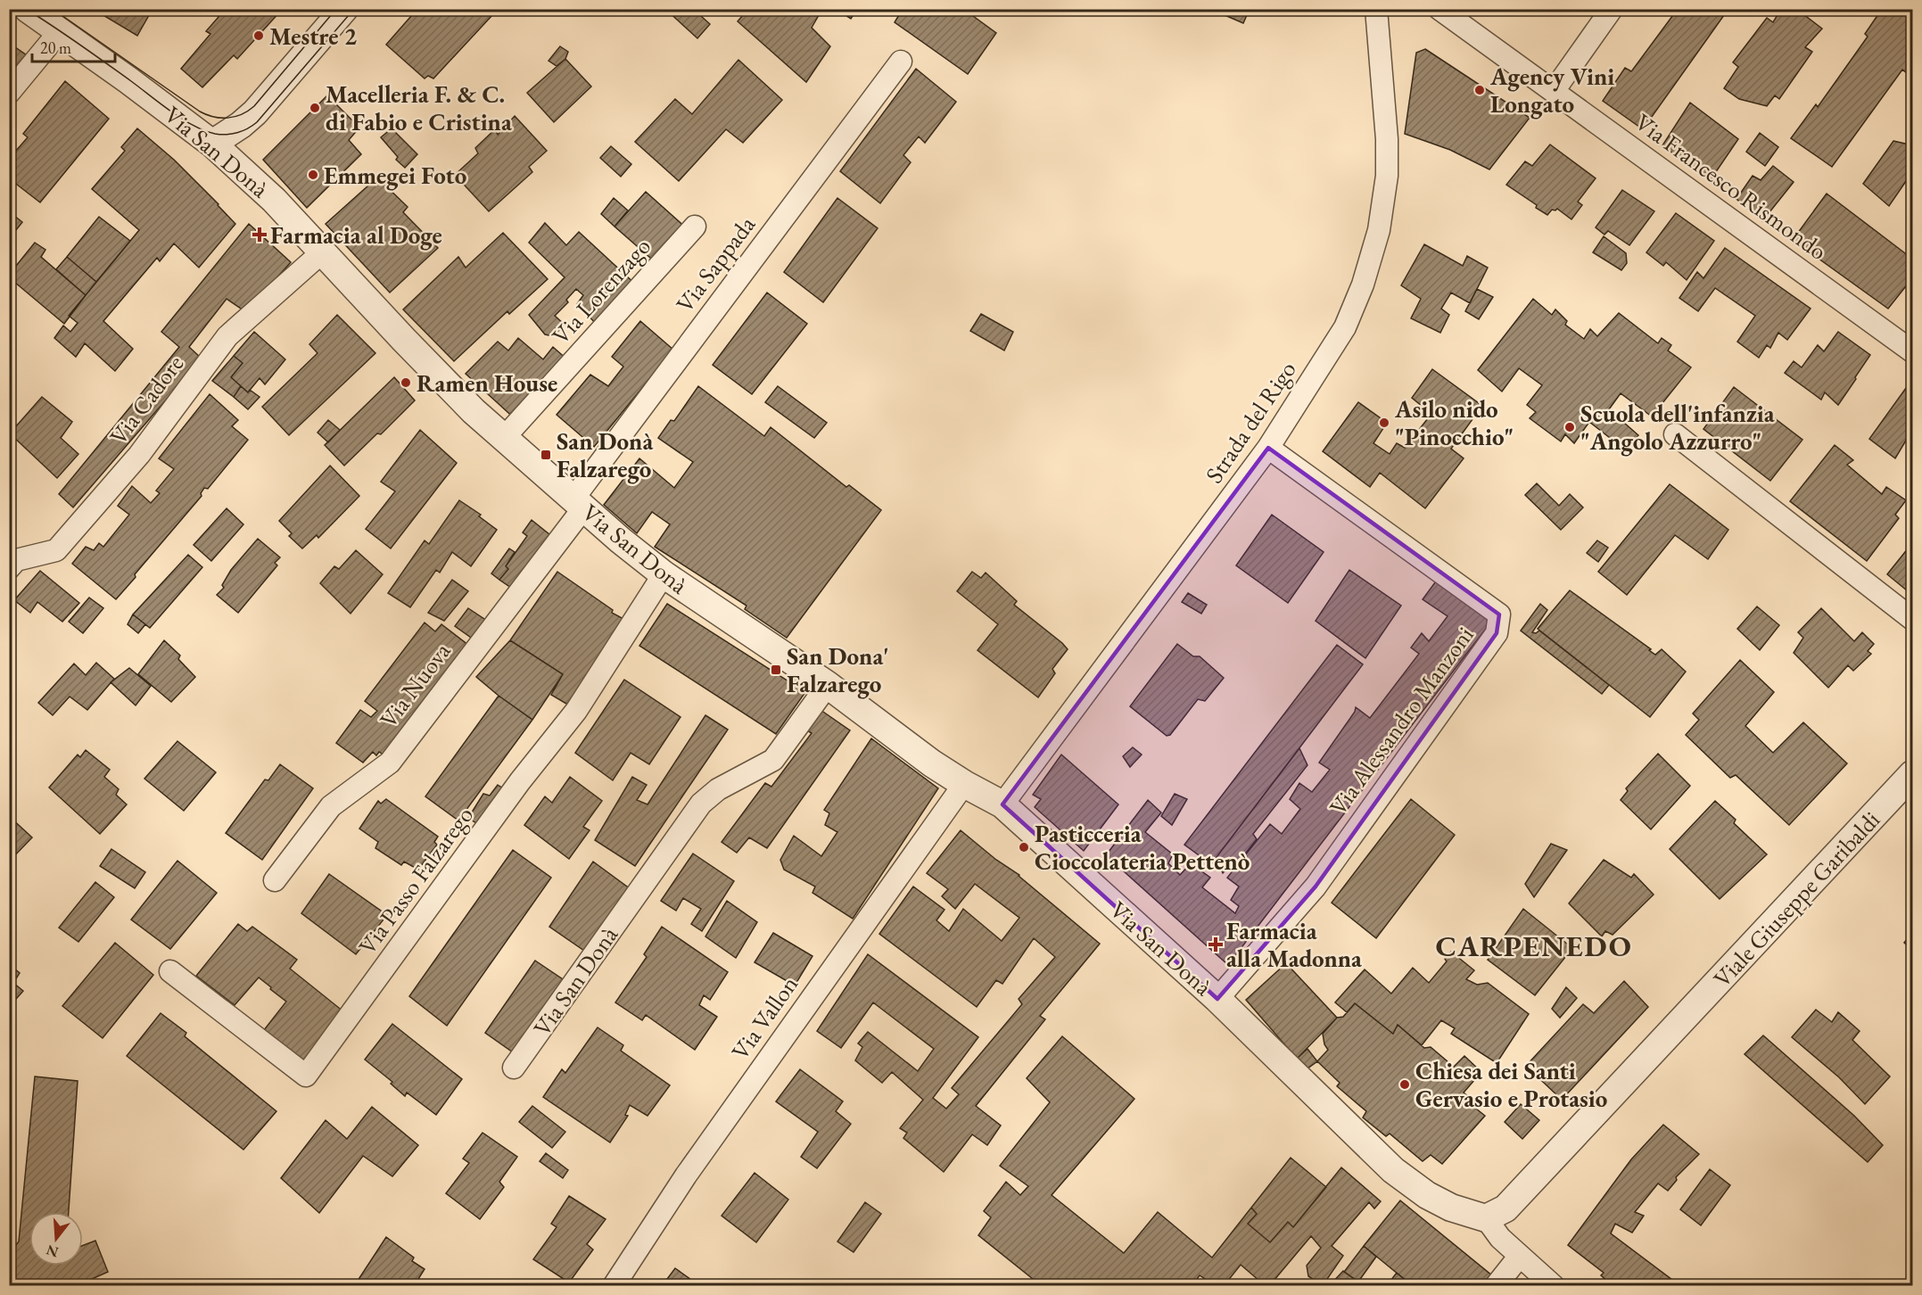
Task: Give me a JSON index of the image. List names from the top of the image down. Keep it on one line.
{"streets":{"street":["Via San Donà","Via Francesco Rismondo","Via Sappada","Via Lorenzago","Via Cadore","Strada del Rigo","Via Nuova","Via Alessandro Manzoni","Via Passo Falzarego","Viale Giuseppe Garibaldi","Via Vallon"]},"crossings":[["Via San Donà","Via Sappada"],["Via San Donà","Via Lorenzago"],["Via San Donà","Via Cadore"],["Via San Donà","Strada del Rigo"],["Via San Donà","Via Nuova"],["Via San Donà","Via Alessandro Manzoni"],["Via San Donà","Via Passo Falzarego"],["Via San Donà","Viale Giuseppe Garibaldi"],["Via San Donà","Via Vallon"],["Via Sappada","Via Nuova"],["Strada del Rigo","Via Alessandro Manzoni"]],"districts":["CARPENEDO"],"places":{"other":["Mestre 2","Agency Vini Longato","Macelleria F. & C. di Fabio e Cristina","Emmegei Foto","Ramen House","Asilo nido \"Pinocchio\"","Scuola dell'infanzia \"Angolo Azzurro\"","Pasticceria Cioccolateria Pettenò","Chiesa dei Santi Gervasio e Protasio"],"health":["Farmacia al Doge","Farmacia alla Madonna"],"transit":["San Donà Falzarego","San Dona' Falzarego"]},"scale_bar":"20 m","north":"bottom"}
